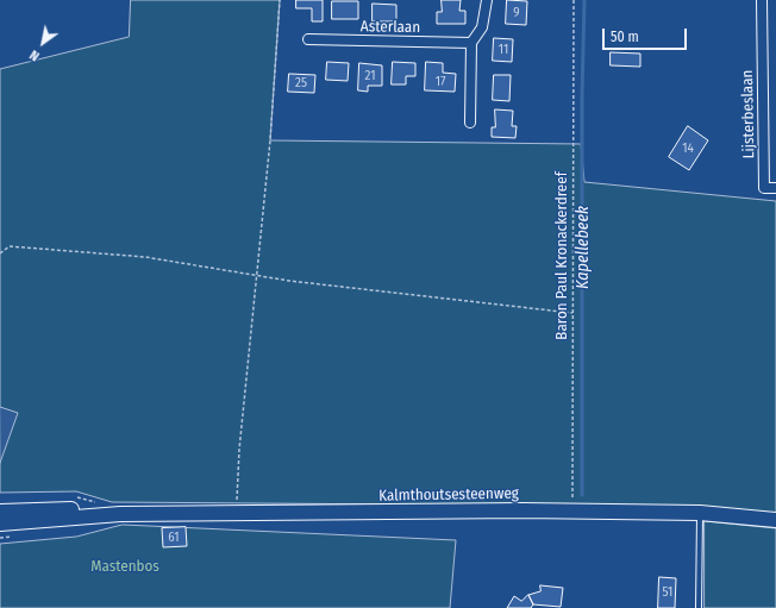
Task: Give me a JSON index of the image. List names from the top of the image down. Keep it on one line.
{"streets":{"main road":["Kalmthoutsesteenweg"],"street":["Asterlaan","Lijsterbeslaan"],"path":["Baron Paul Kronackerdreef"]},"crossings":[["Baron Paul Kronackerdreef","Kalmthoutsesteenweg"]],"water":["Kapellebeek"],"parks":["Mastenbos"],"house_numbers":["9","11","21","17","25","14","61","51"],"scale_bar":"50 m","north":"bottom left"}
